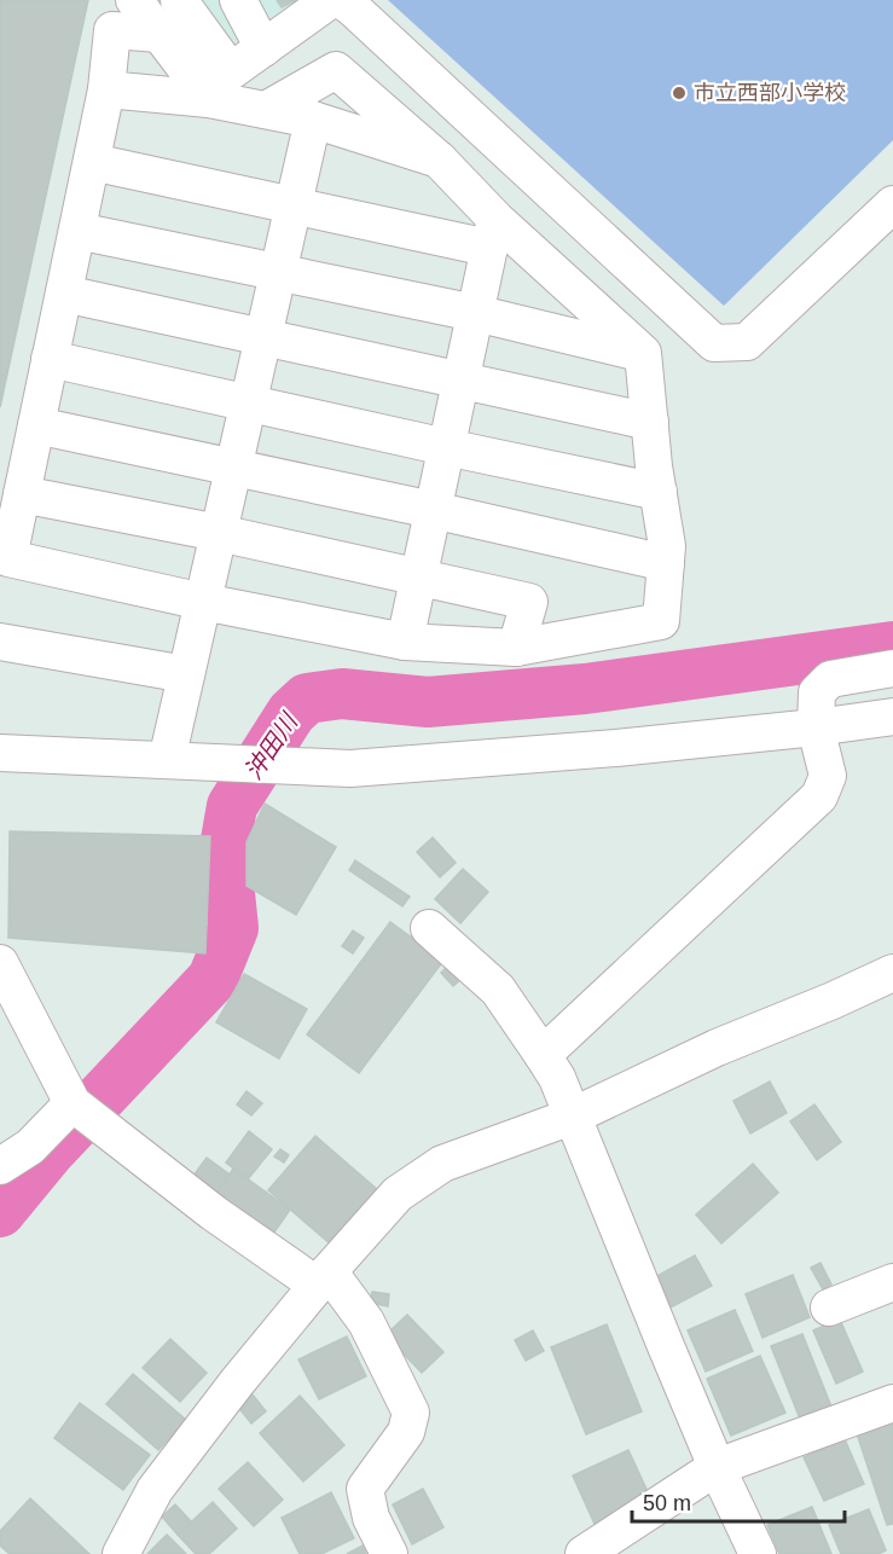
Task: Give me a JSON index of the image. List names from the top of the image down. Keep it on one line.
{"water":["沖田川"],"places":["市立西部小学校"],"scale_bar":"50 m"}
